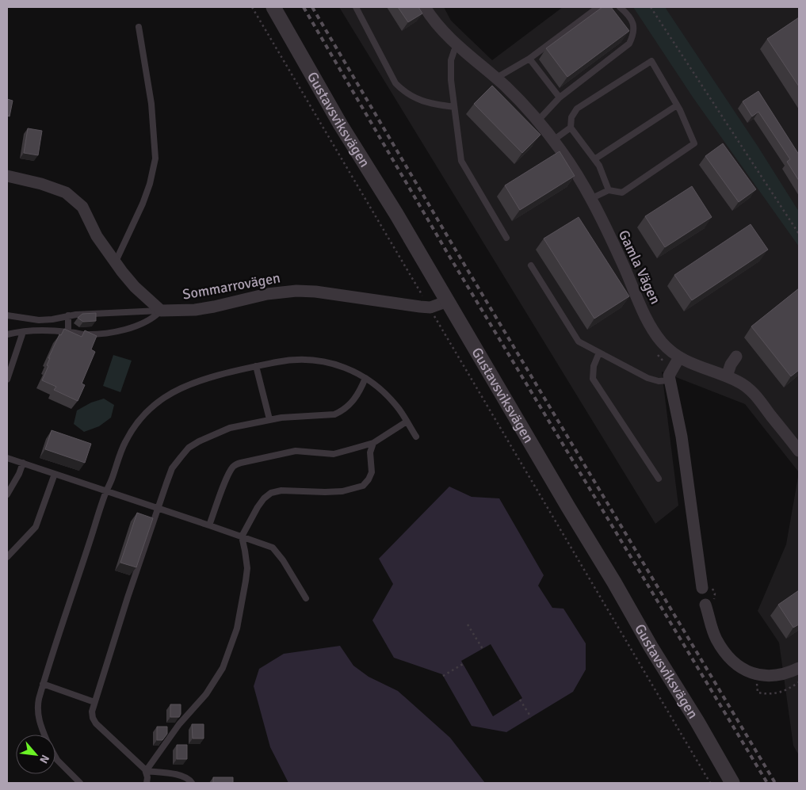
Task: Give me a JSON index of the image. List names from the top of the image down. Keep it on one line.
{"streets":{"street":["Gustavsviksvägen","Gamla Vägen","Sommarrovägen"]},"crossings":[["Gustavsviksvägen","Sommarrovägen"]],"north":"bottom right"}
